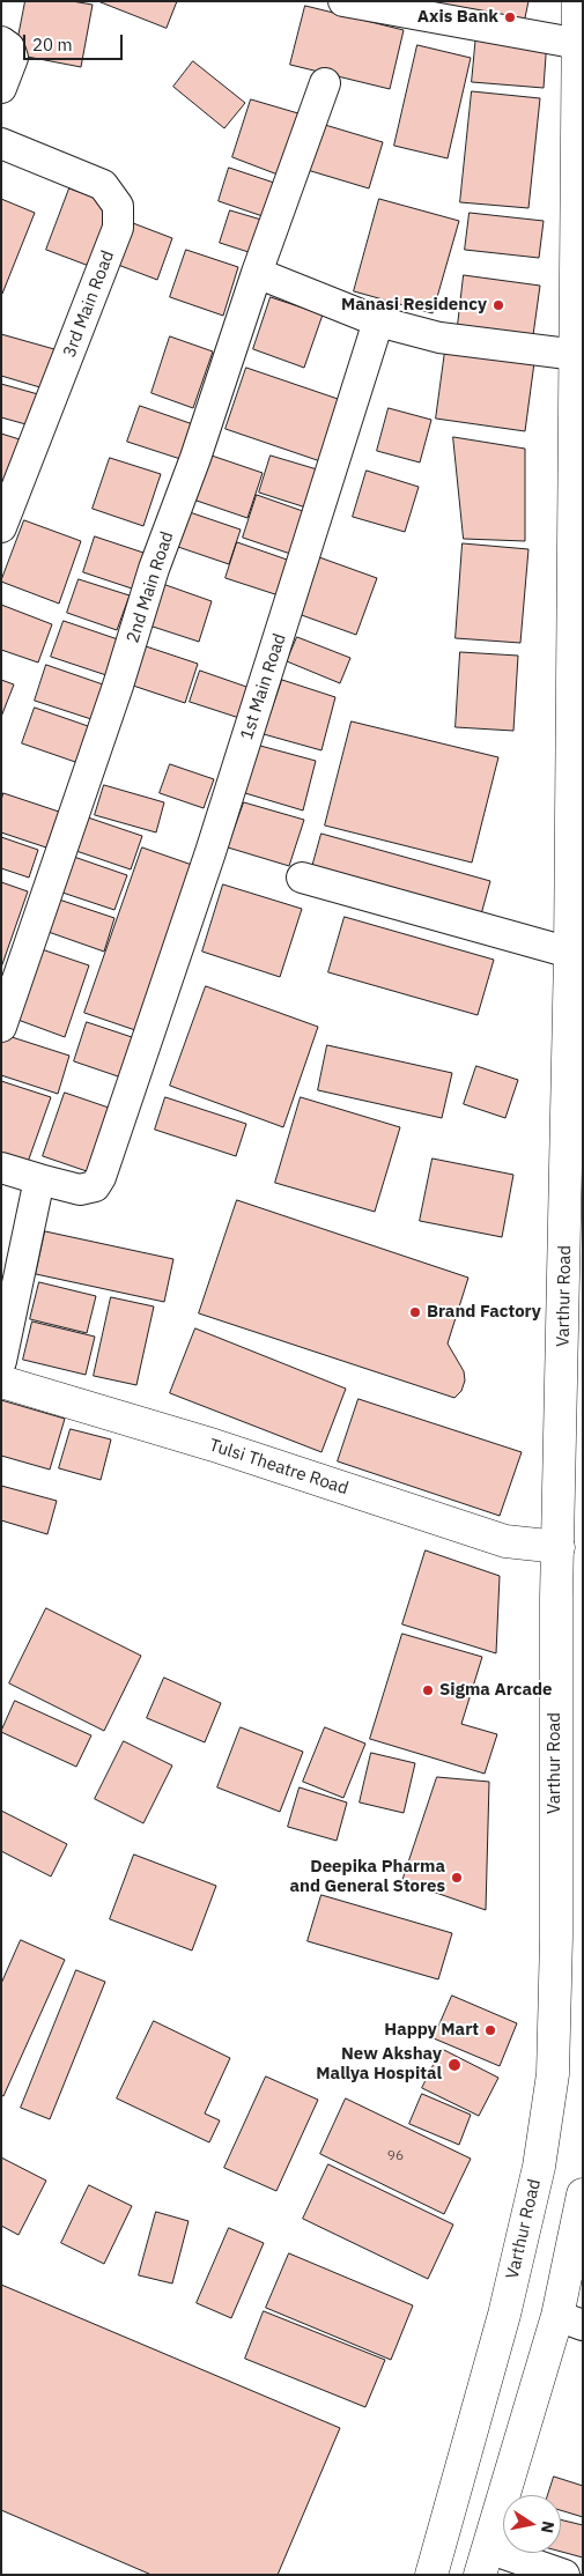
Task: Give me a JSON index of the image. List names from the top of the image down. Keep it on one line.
{"streets":{"main road":["Varthur Road","Tulsi Theatre Road"],"street":["3rd Main Road","2nd Main Road","1st Main Road"]},"crossings":[["Varthur Road","Tulsi Theatre Road"]],"places":["Axis Bank","Manasi Residency","Brand Factory","Sigma Arcade","Deepika Pharma and General Stores","Happy Mart","New Akshay Mallya Hospital"],"house_numbers":["96"],"scale_bar":"20 m","north":"right"}
